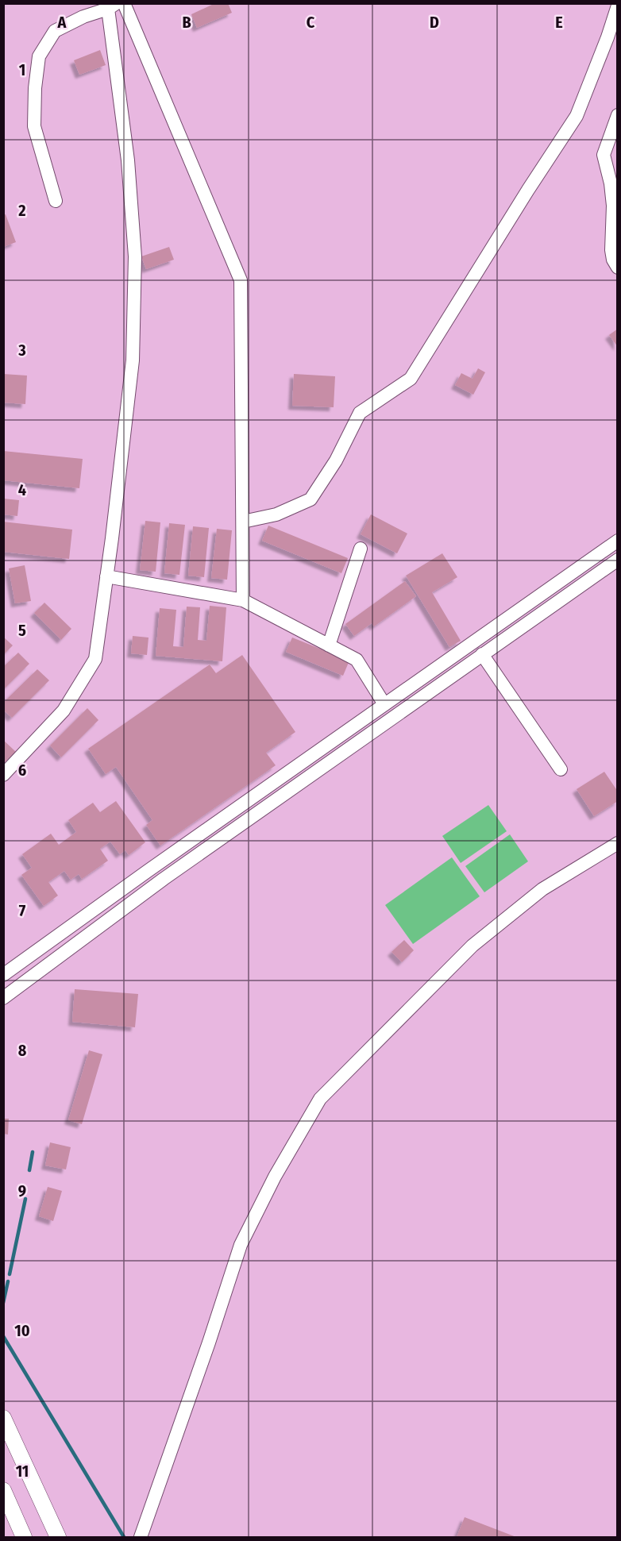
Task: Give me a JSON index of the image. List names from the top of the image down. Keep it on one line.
{"grid":{"columns":["A","B","C","D","E"],"rows":["1","2","3","4","5","6","7","8","9","10","11"]}}
